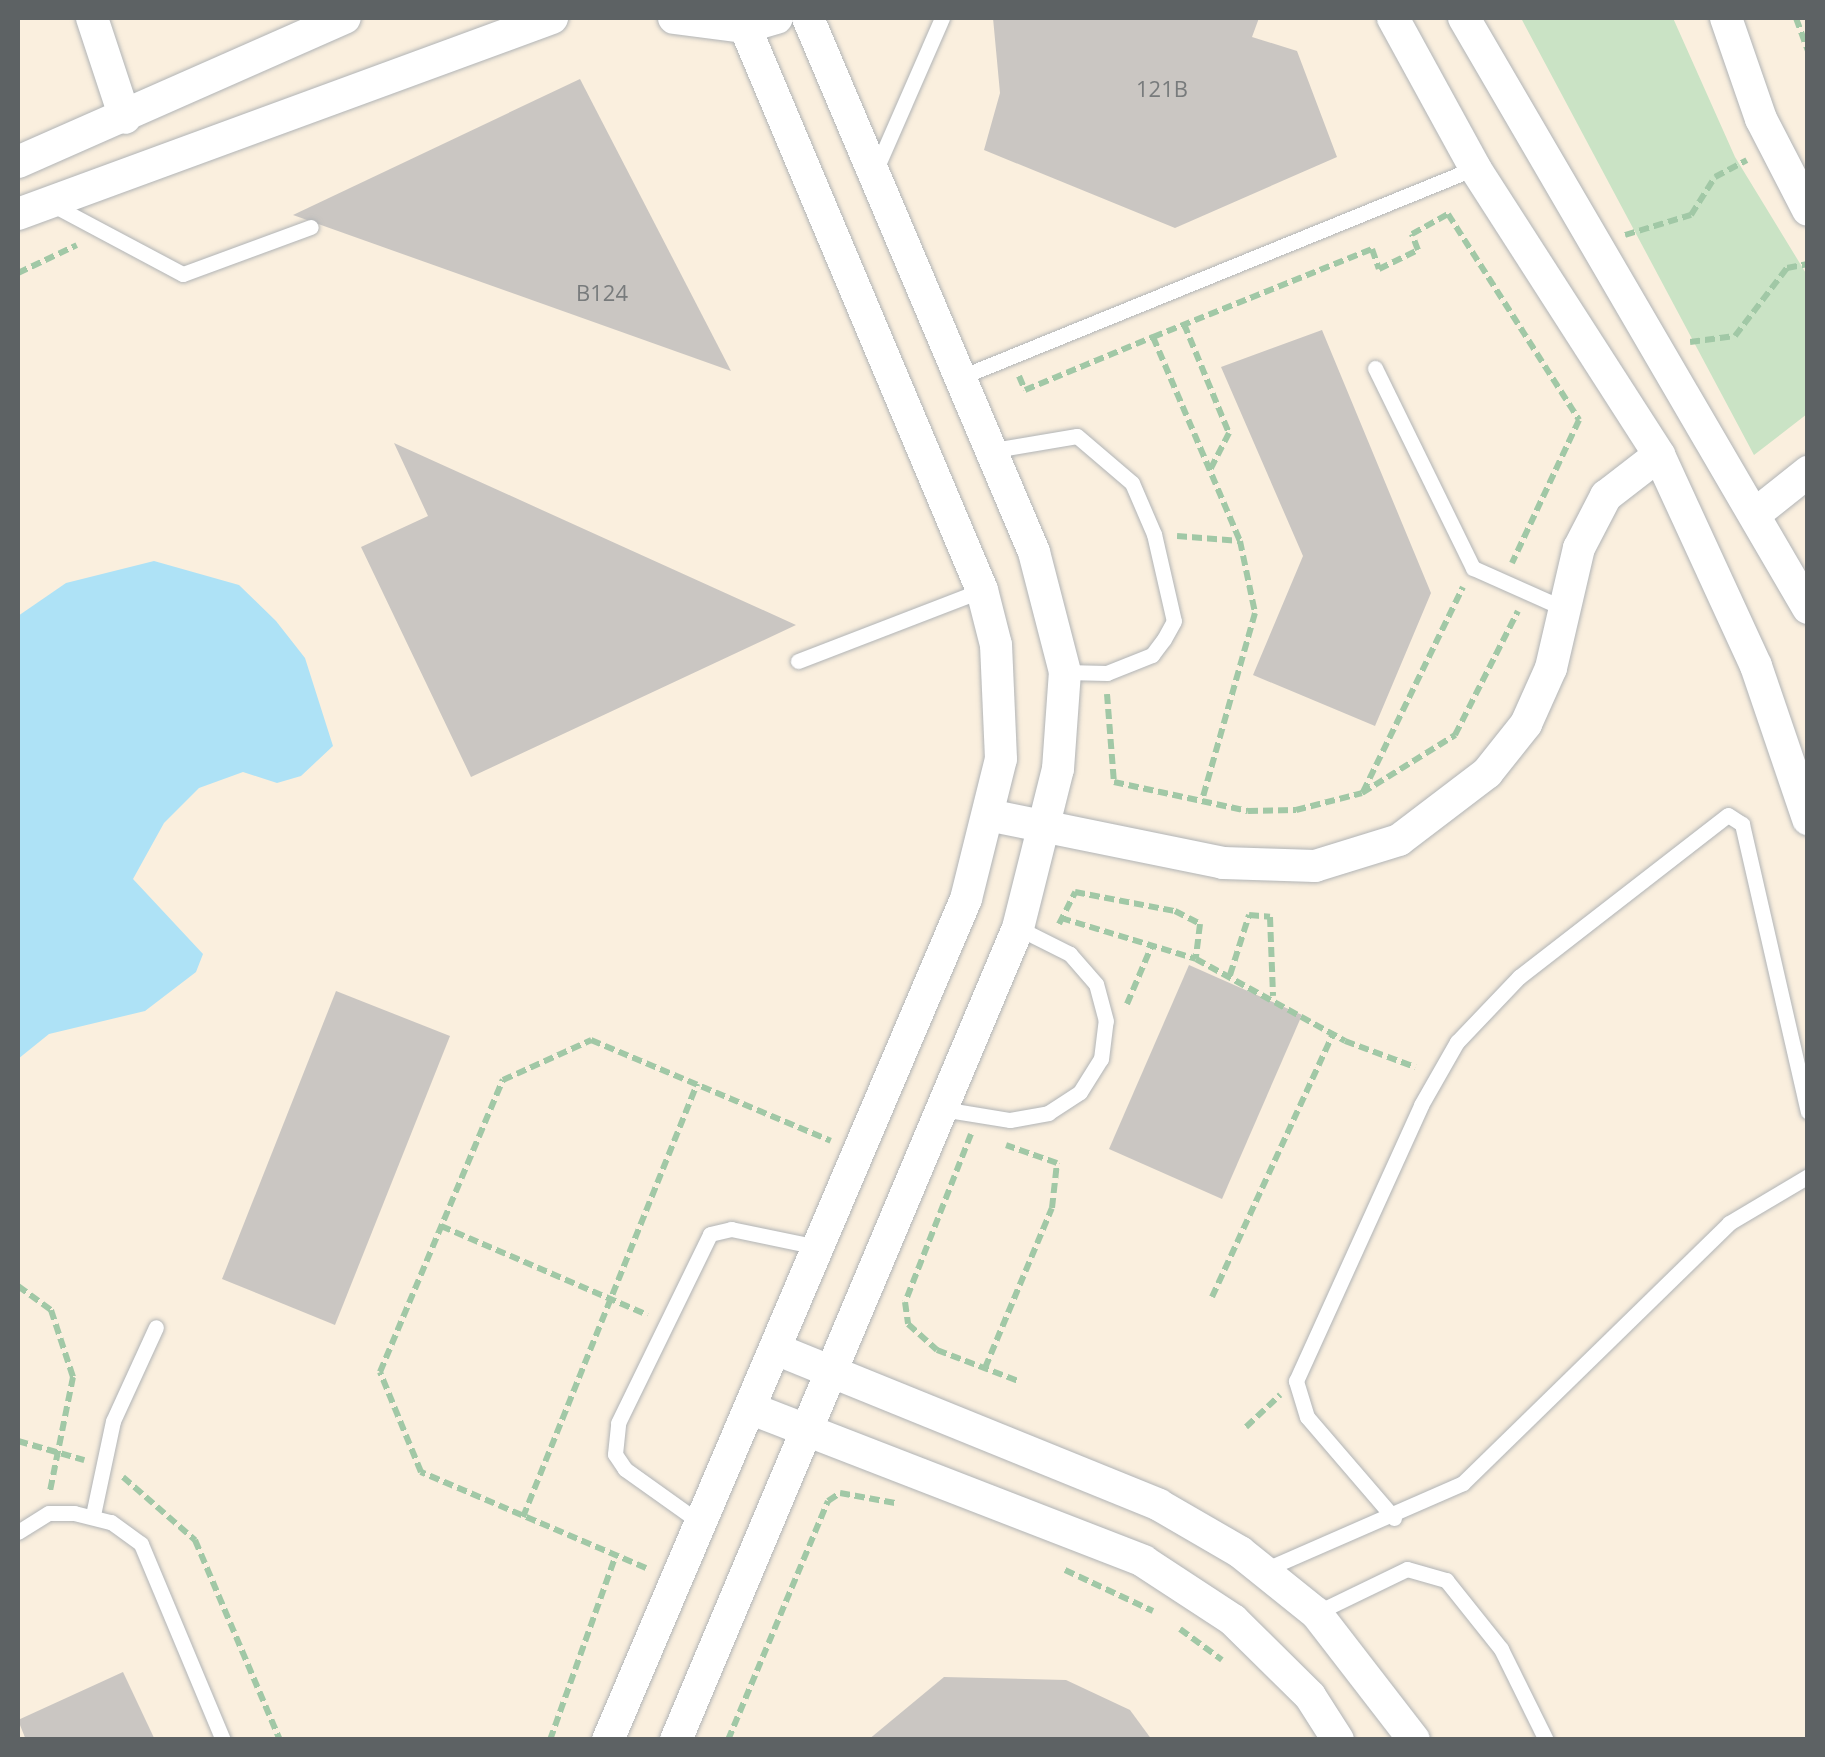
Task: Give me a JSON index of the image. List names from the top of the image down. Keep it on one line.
{"house_numbers":["121B","B124"]}
